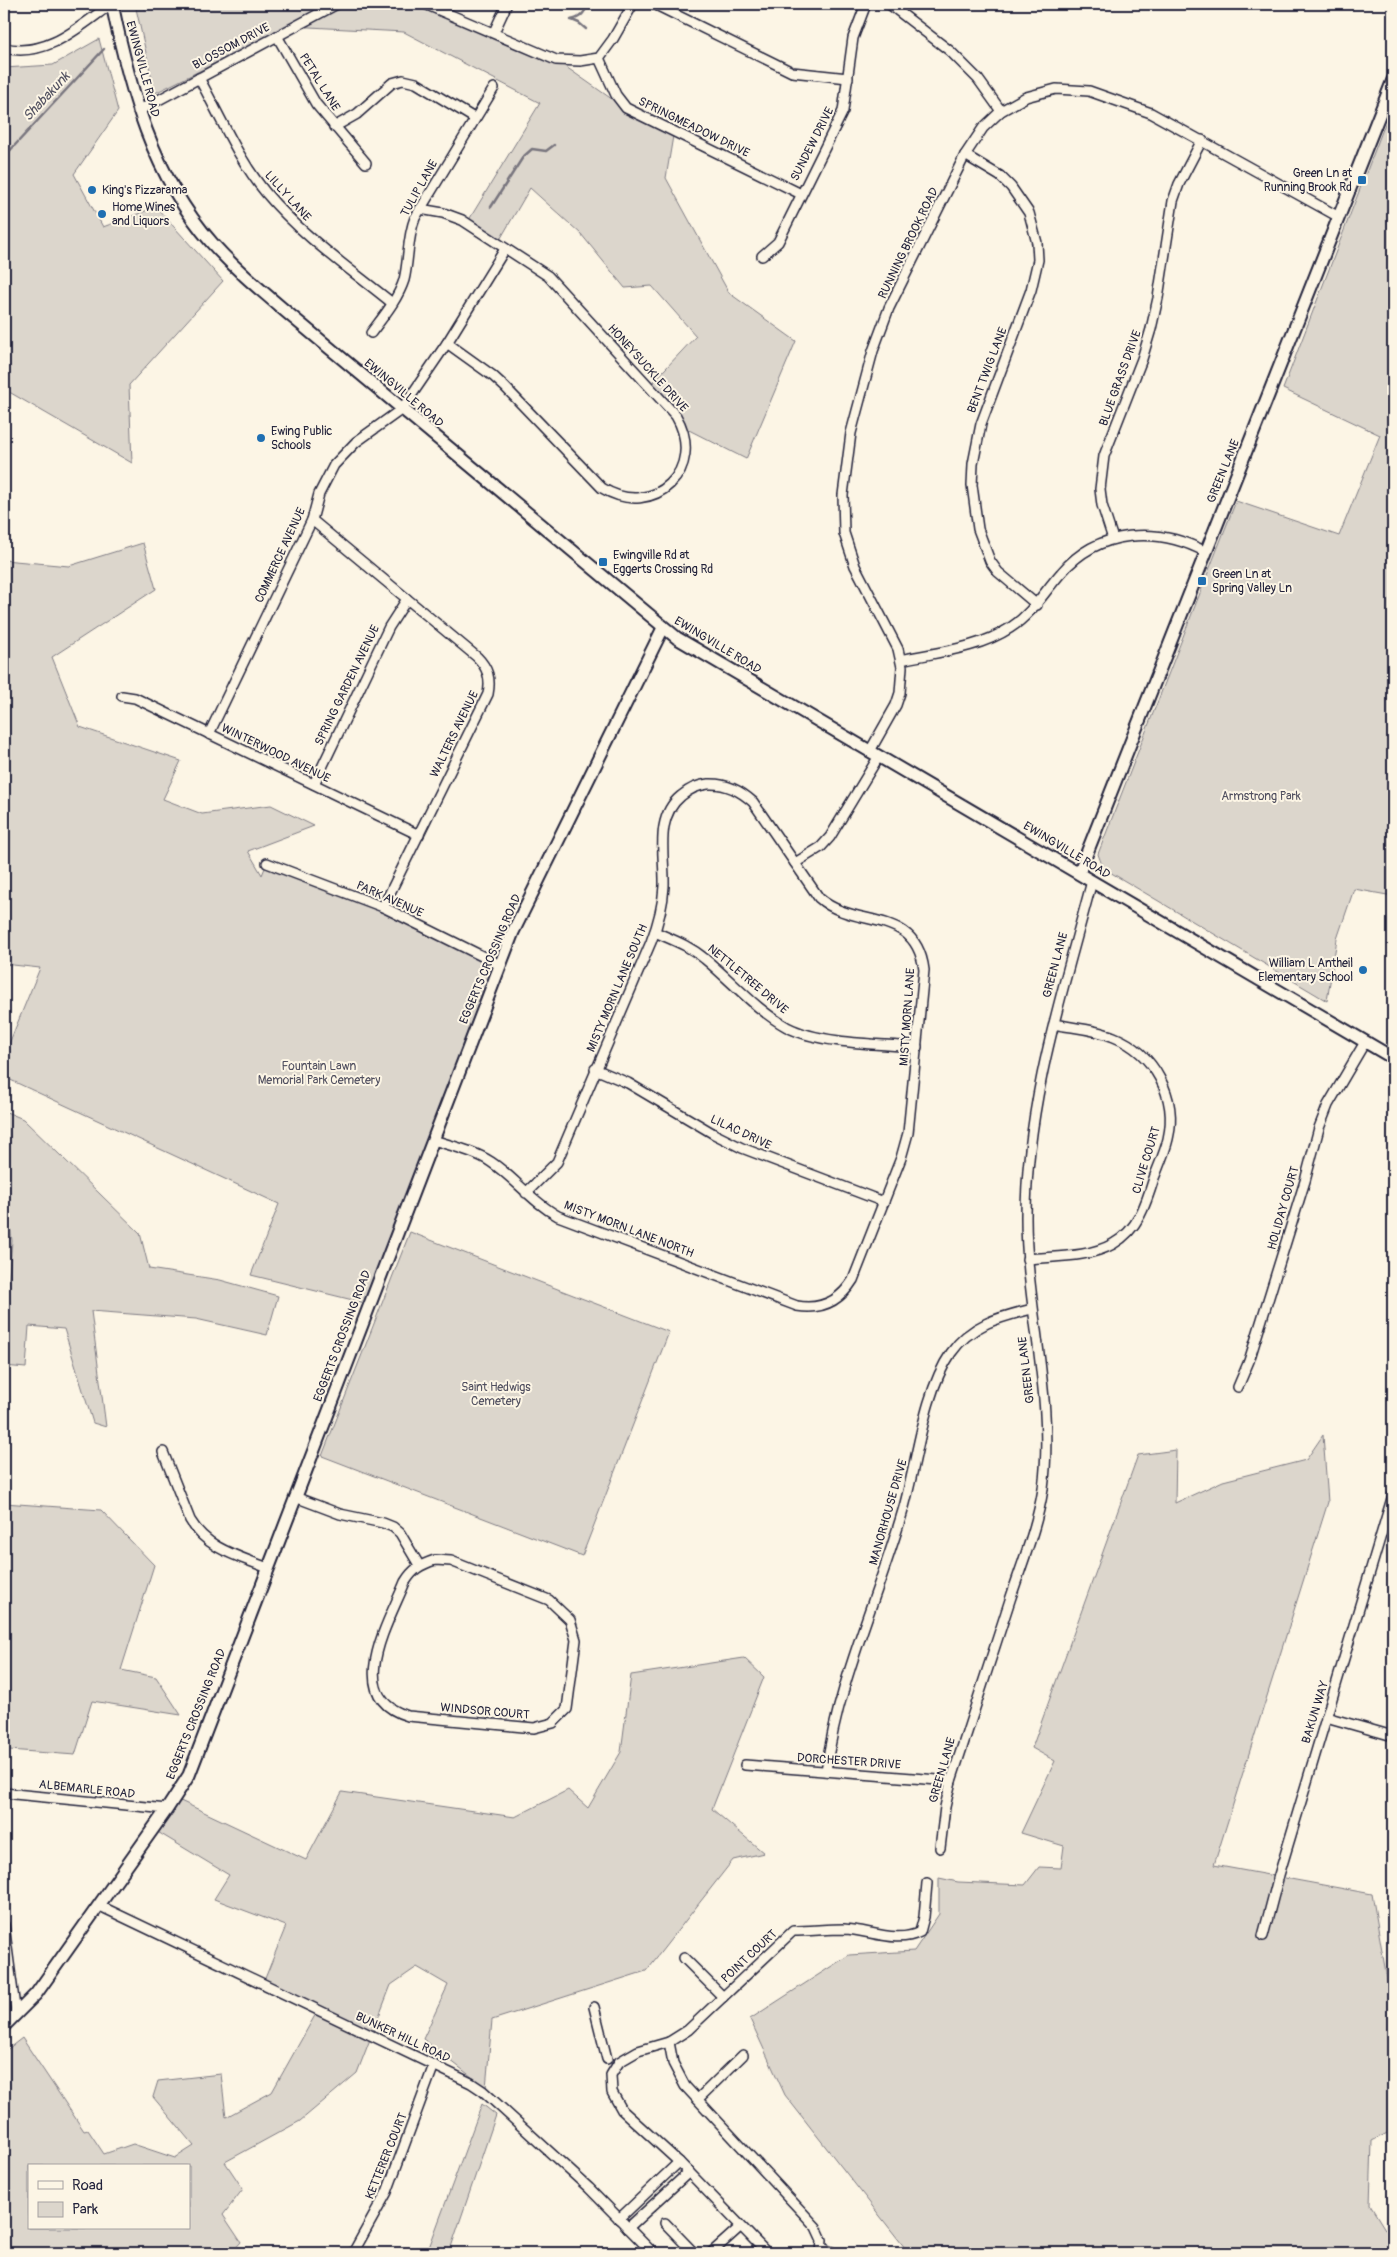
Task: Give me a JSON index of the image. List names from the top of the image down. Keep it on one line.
{"streets":{"street":["BLOSSOM DRIVE","EWINGVILLE ROAD","PETAL LANE","SPRINGMEADOW DRIVE","SUNDEW DRIVE","TULIP LANE","LILLY LANE","RUNNING BROOK ROAD","HONEYSUCKLE DRIVE","BENT TWIG LANE","BLUE GRASS DRIVE","GREEN LANE","COMMERCE AVENUE","SPRING GARDEN AVENUE","WALTERS AVENUE","WINTERWOOD AVENUE","PARK AVENUE","EGGERTS CROSSING ROAD","NETTLETREE DRIVE","MISTY MORN LANE SOUTH","MISTY MORN LANE","LILAC DRIVE","CLIVE COURT","HOLIDAY COURT","MISTY MORN LANE NORTH","MANORHOUSE DRIVE","WINDSOR COURT","BAKUN WAY","DORCHESTER DRIVE","ALBEMARLE ROAD","POINT COURT","BUNKER HILL ROAD","KETTERER COURT"]},"crossings":[["BLOSSOM DRIVE","EWINGVILLE ROAD"],["BLOSSOM DRIVE","PETAL LANE"],["BLOSSOM DRIVE","LILLY LANE"],["EWINGVILLE ROAD","RUNNING BROOK ROAD"],["EWINGVILLE ROAD","GREEN LANE"],["EWINGVILLE ROAD","COMMERCE AVENUE"],["EWINGVILLE ROAD","EGGERTS CROSSING ROAD"],["EWINGVILLE ROAD","HOLIDAY COURT"],["PETAL LANE","TULIP LANE"],["SPRINGMEADOW DRIVE","SUNDEW DRIVE"],["TULIP LANE","LILLY LANE"],["TULIP LANE","HONEYSUCKLE DRIVE"],["RUNNING BROOK ROAD","BENT TWIG LANE"],["RUNNING BROOK ROAD","BLUE GRASS DRIVE"],["RUNNING BROOK ROAD","GREEN LANE"],["RUNNING BROOK ROAD","MISTY MORN LANE"],["GREEN LANE","CLIVE COURT"],["GREEN LANE","MANORHOUSE DRIVE"],["GREEN LANE","DORCHESTER DRIVE"],["COMMERCE AVENUE","WALTERS AVENUE"],["COMMERCE AVENUE","WINTERWOOD AVENUE"],["SPRING GARDEN AVENUE","WALTERS AVENUE"],["SPRING GARDEN AVENUE","WINTERWOOD AVENUE"],["WALTERS AVENUE","WINTERWOOD AVENUE"],["WALTERS AVENUE","PARK AVENUE"],["PARK AVENUE","EGGERTS CROSSING ROAD"],["EGGERTS CROSSING ROAD","MISTY MORN LANE NORTH"],["EGGERTS CROSSING ROAD","ALBEMARLE ROAD"],["EGGERTS CROSSING ROAD","BUNKER HILL ROAD"],["NETTLETREE DRIVE","MISTY MORN LANE SOUTH"],["NETTLETREE DRIVE","MISTY MORN LANE"],["MISTY MORN LANE SOUTH","MISTY MORN LANE"],["MISTY MORN LANE SOUTH","LILAC DRIVE"],["MISTY MORN LANE SOUTH","MISTY MORN LANE NORTH"],["MISTY MORN LANE","LILAC DRIVE"],["MISTY MORN LANE","MISTY MORN LANE NORTH"],["MANORHOUSE DRIVE","DORCHESTER DRIVE"],["BUNKER HILL ROAD","KETTERER COURT"]],"water":["Shabakunk"],"parks":["Armstrong Park","Fountain Lawn Memorial Park Cemetery","Saint Hedwigs Cemetery"],"places":{"transit":["Green Ln at Running Brook Rd","Ewingville Rd at Eggerts Crossing Rd","Green Ln at Spring Valley Ln"],"other":["King's Pizzarama","Home Wines and Liquors","Ewing Public Schools","William L Antheil Elementary School"]},"legend":["Road","Park"]}
